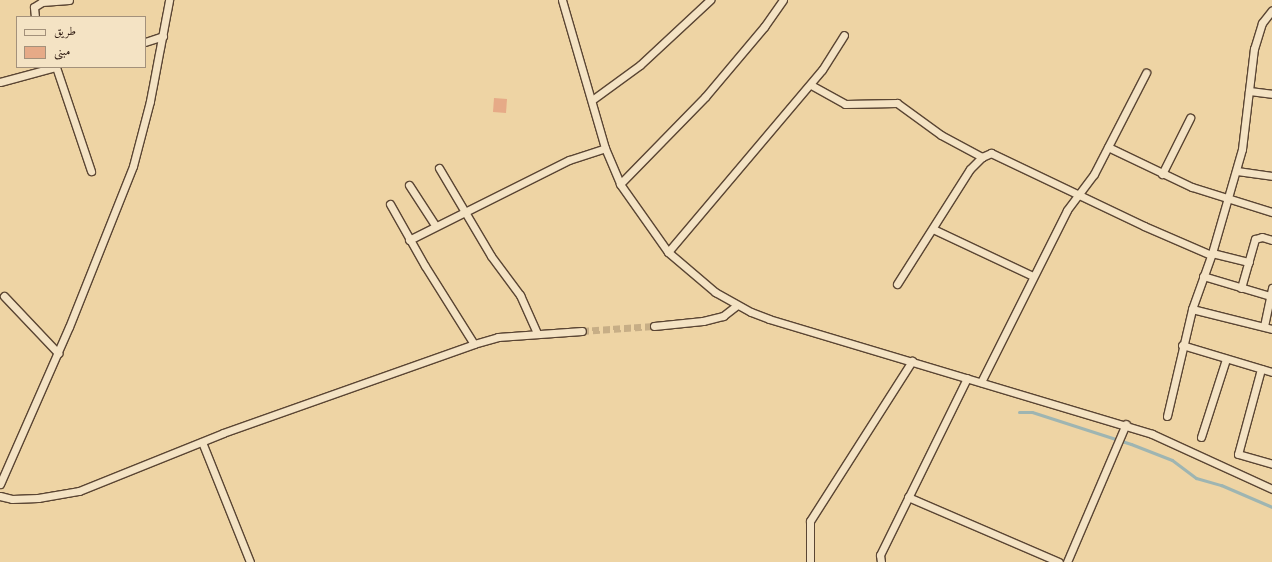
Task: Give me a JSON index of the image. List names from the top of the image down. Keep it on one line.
{"legend":["طريق","مبنى"]}
